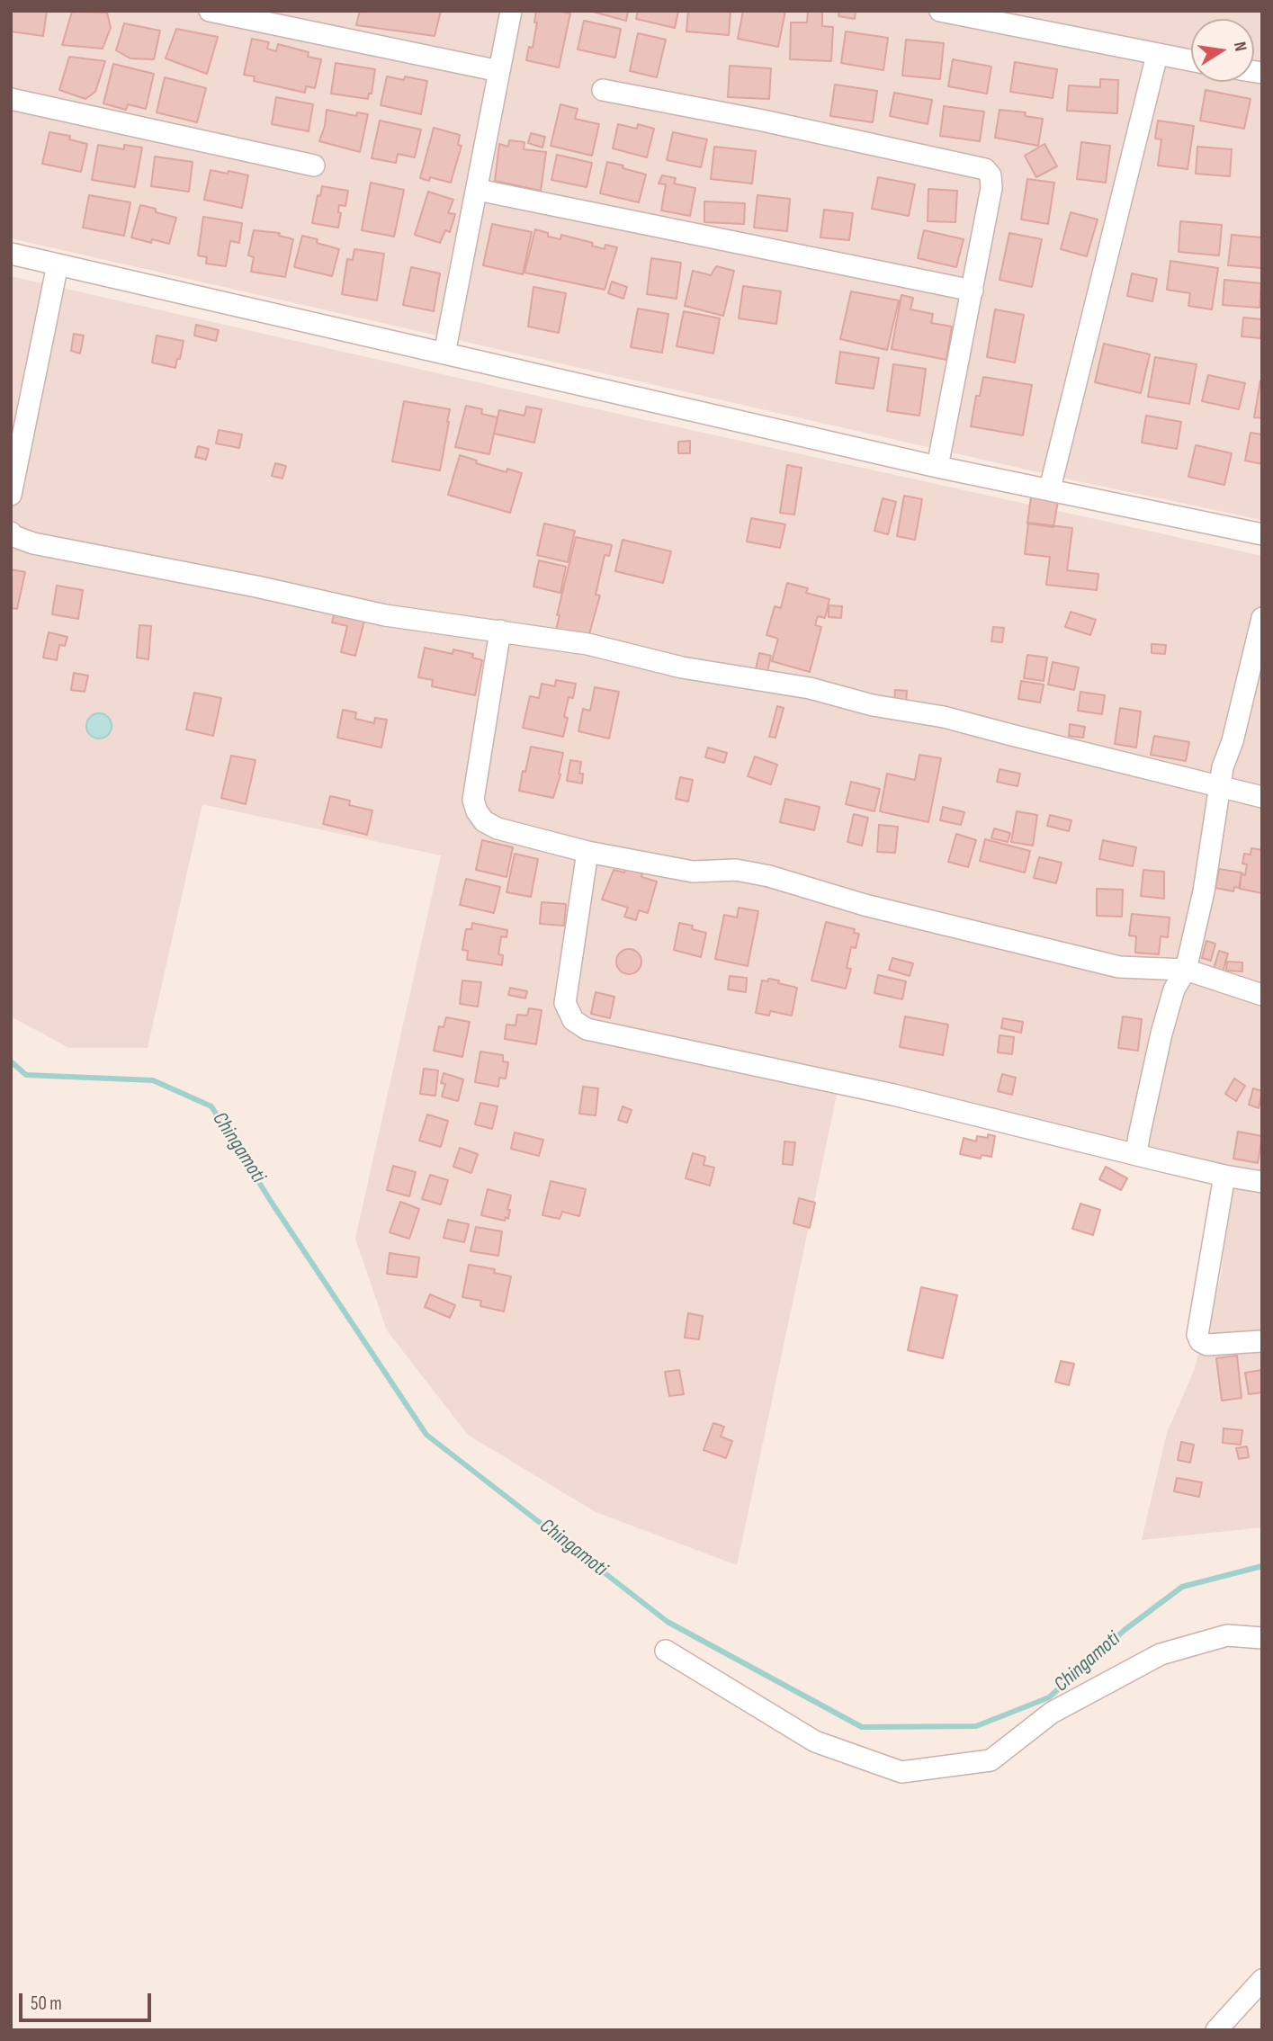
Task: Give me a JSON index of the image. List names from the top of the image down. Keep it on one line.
{"water":["Chingamoti"],"scale_bar":"50 m","north":"right"}
